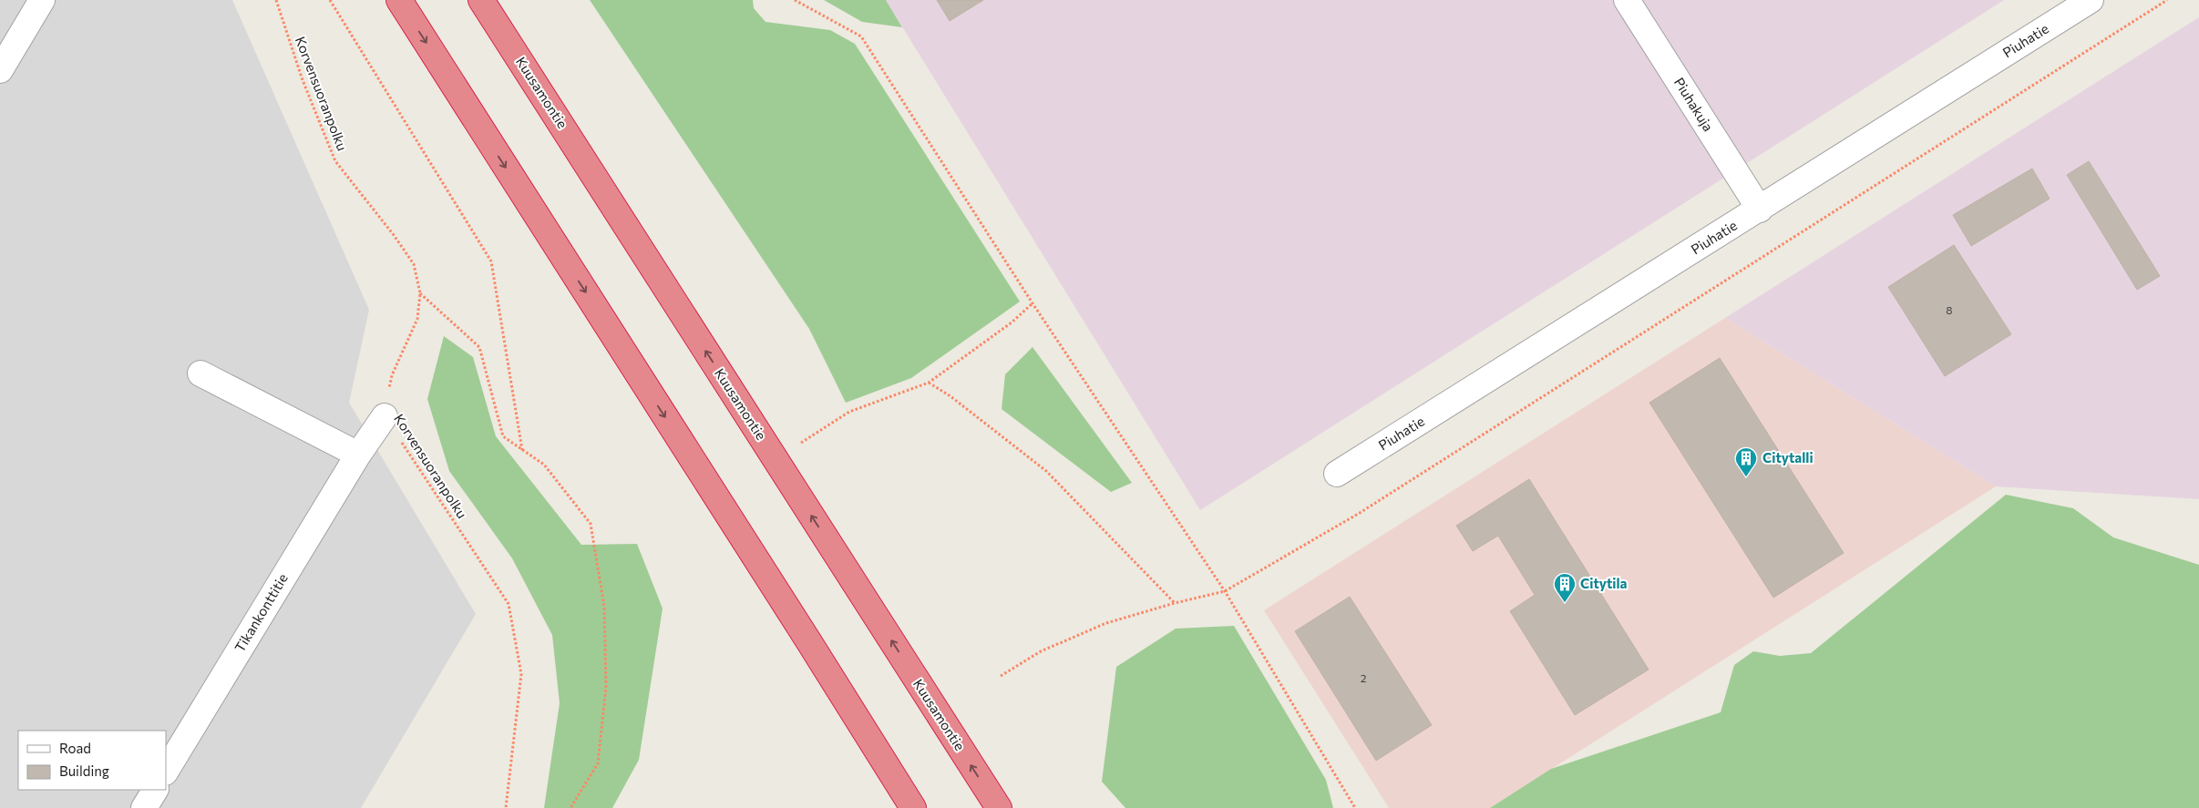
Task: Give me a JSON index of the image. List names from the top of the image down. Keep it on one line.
{"streets":{"highway":["Kuusamontie"],"street":["Piuhatie","Piuhakuja","Tikankonttitie"],"path":["Korvensuoranpolku"]},"crossings":[["Piuhatie","Piuhakuja"],["Korvensuoranpolku","Tikankonttitie"]],"places":{"building":["Citytalli","Citytila"]},"house_numbers":["8","2"],"legend":["Road","Building"]}
